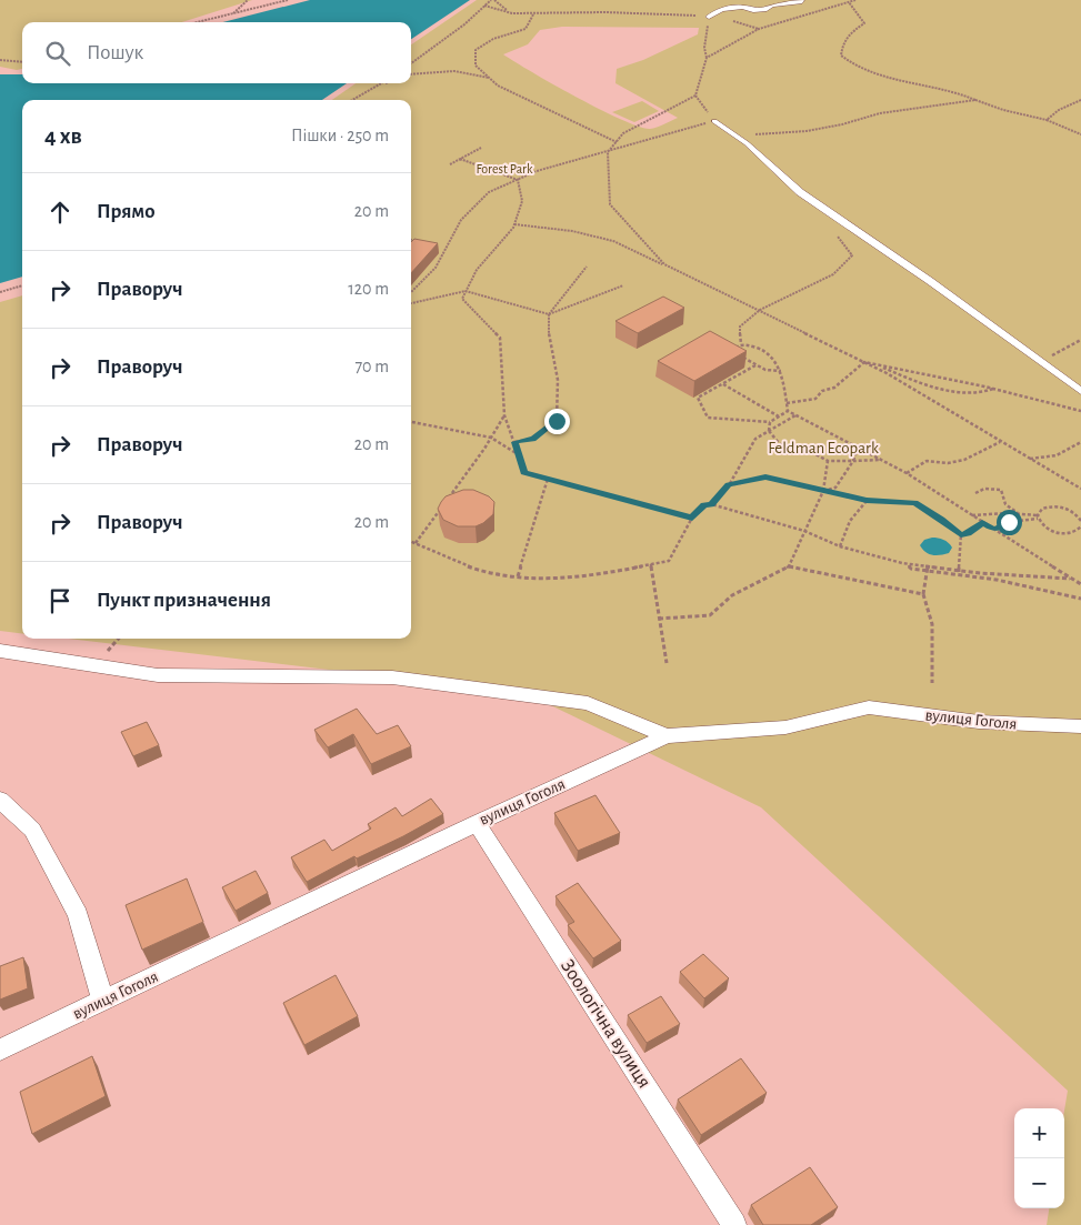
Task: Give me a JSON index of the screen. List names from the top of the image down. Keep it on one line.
{"streets":{"street":["вулиця Гоголя","Зоологічна вулиця"]},"crossings":[["вулиця Гоголя","Зоологічна вулиця"]],"parks":["Forest Park","Feldman Ecopark"],"page":{"search":"Пошук","heading":["4 хв","Пішки · 250 m"],"list":[["Прямо","20 m"],["Праворуч","120 m"],["Праворуч","70 m"],["Праворуч","20 m"],["Праворуч","20 m"],"Пункт призначення"],"map_buttons":["+","−"]}}
